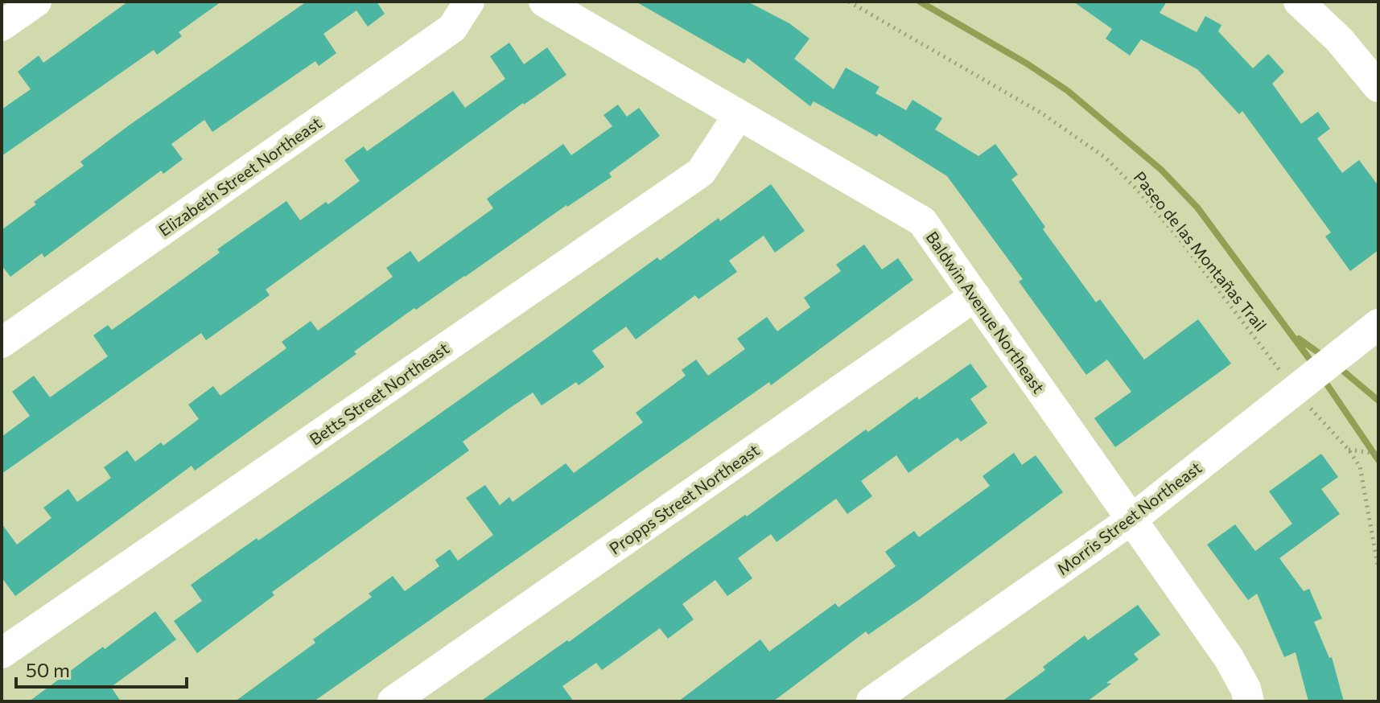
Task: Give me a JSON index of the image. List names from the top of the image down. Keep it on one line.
{"streets":{"street":["Elizabeth Street Northeast","Baldwin Avenue Northeast","Betts Street Northeast","Propps Street Northeast","Morris Street Northeast"],"path":["Paseo de las Montañas Trail"]},"crossings":[["Paseo de las Montañas Trail","Morris Street Northeast"],["Baldwin Avenue Northeast","Betts Street Northeast"],["Baldwin Avenue Northeast","Propps Street Northeast"],["Baldwin Avenue Northeast","Morris Street Northeast"]],"scale_bar":"50 m"}
